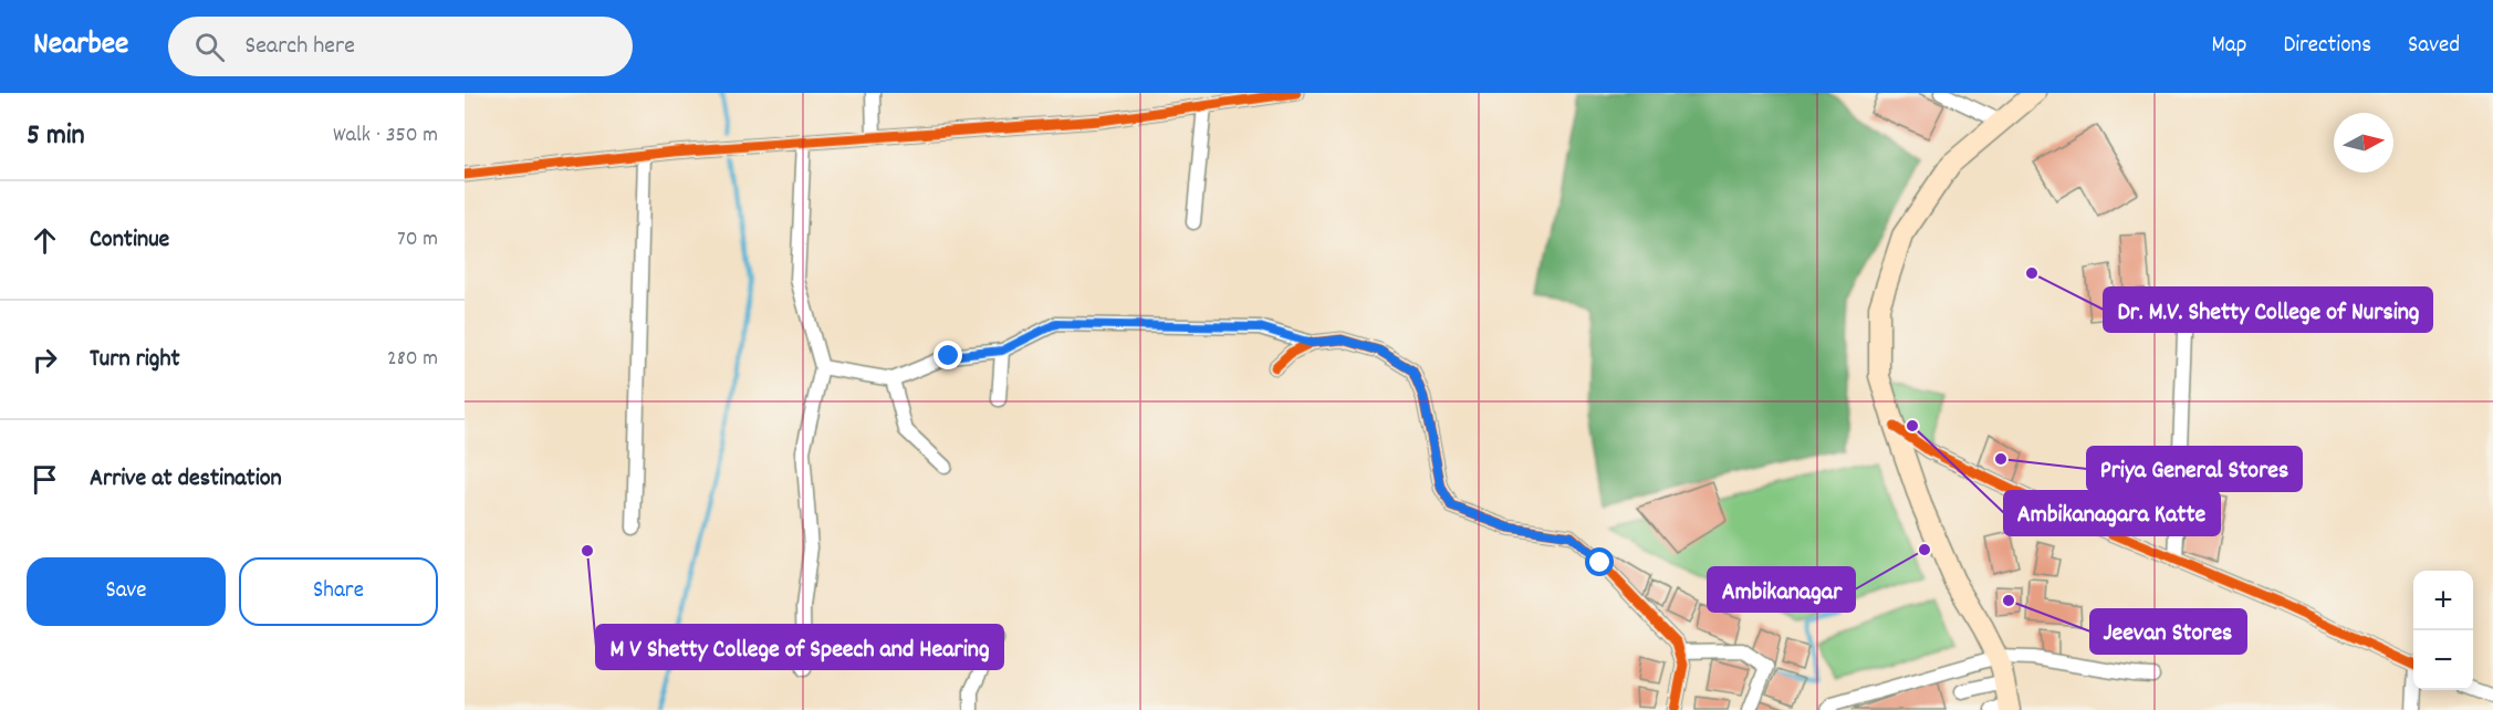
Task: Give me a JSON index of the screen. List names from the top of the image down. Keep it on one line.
{"places":["Dr. M.V. Shetty College of Nursing","Ambikanagara Katte","Priya General Stores","Ambikanagar","M V Shetty College of Speech and Hearing","Jeevan Stores"],"north":"right","page":{"header":"Nearbee","search":"Search here","nav":["Map","Directions","Saved"],"heading":["5 min","Walk · 350 m"],"list":[["Continue","70 m"],["Turn right","280 m"],"Arrive at destination"],"buttons":["Save","Share"],"map_buttons":["+","−"]}}
